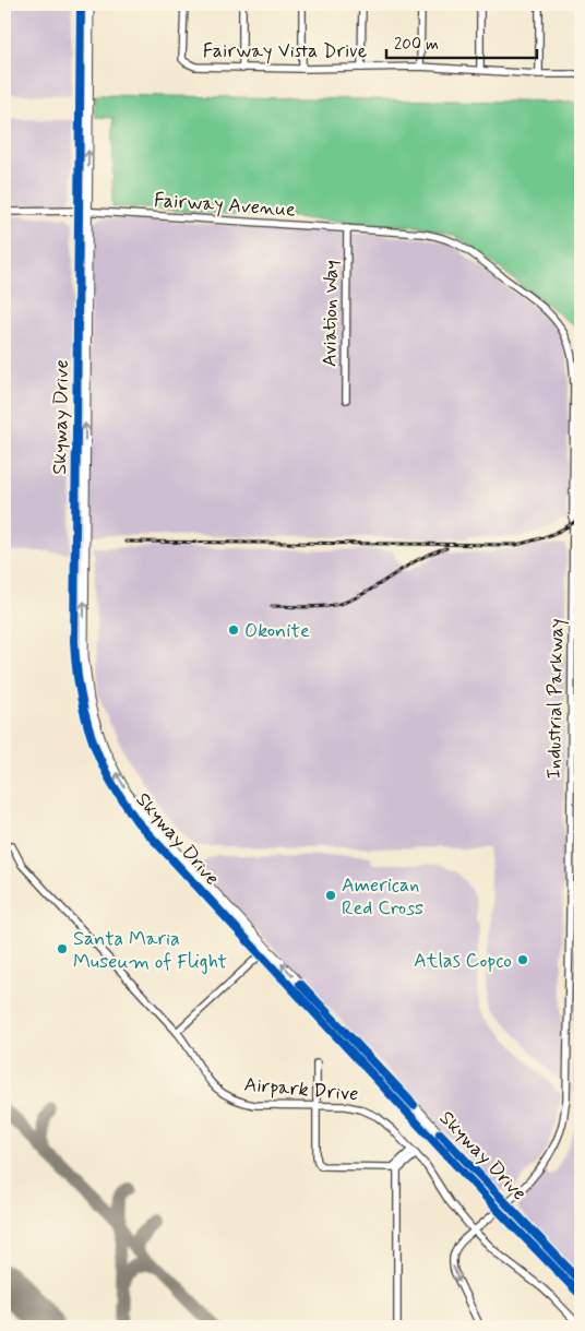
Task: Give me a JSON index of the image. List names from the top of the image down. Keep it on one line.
{"streets":{"main road":["Skyway Drive"],"street":["Fairway Vista Drive","Fairway Avenue","Aviation Way","Industrial Parkway","Airpark Drive"]},"crossings":[["Fairway Avenue","Aviation Way"],["Fairway Avenue","Skyway Drive"],["Fairway Avenue","Industrial Parkway"],["Skyway Drive","Industrial Parkway"],["Industrial Parkway","Airpark Drive"]],"places":["Okonite","American Red Cross","Santa Maria Museum of Flight","Atlas Copco"],"scale_bar":"200 m"}
